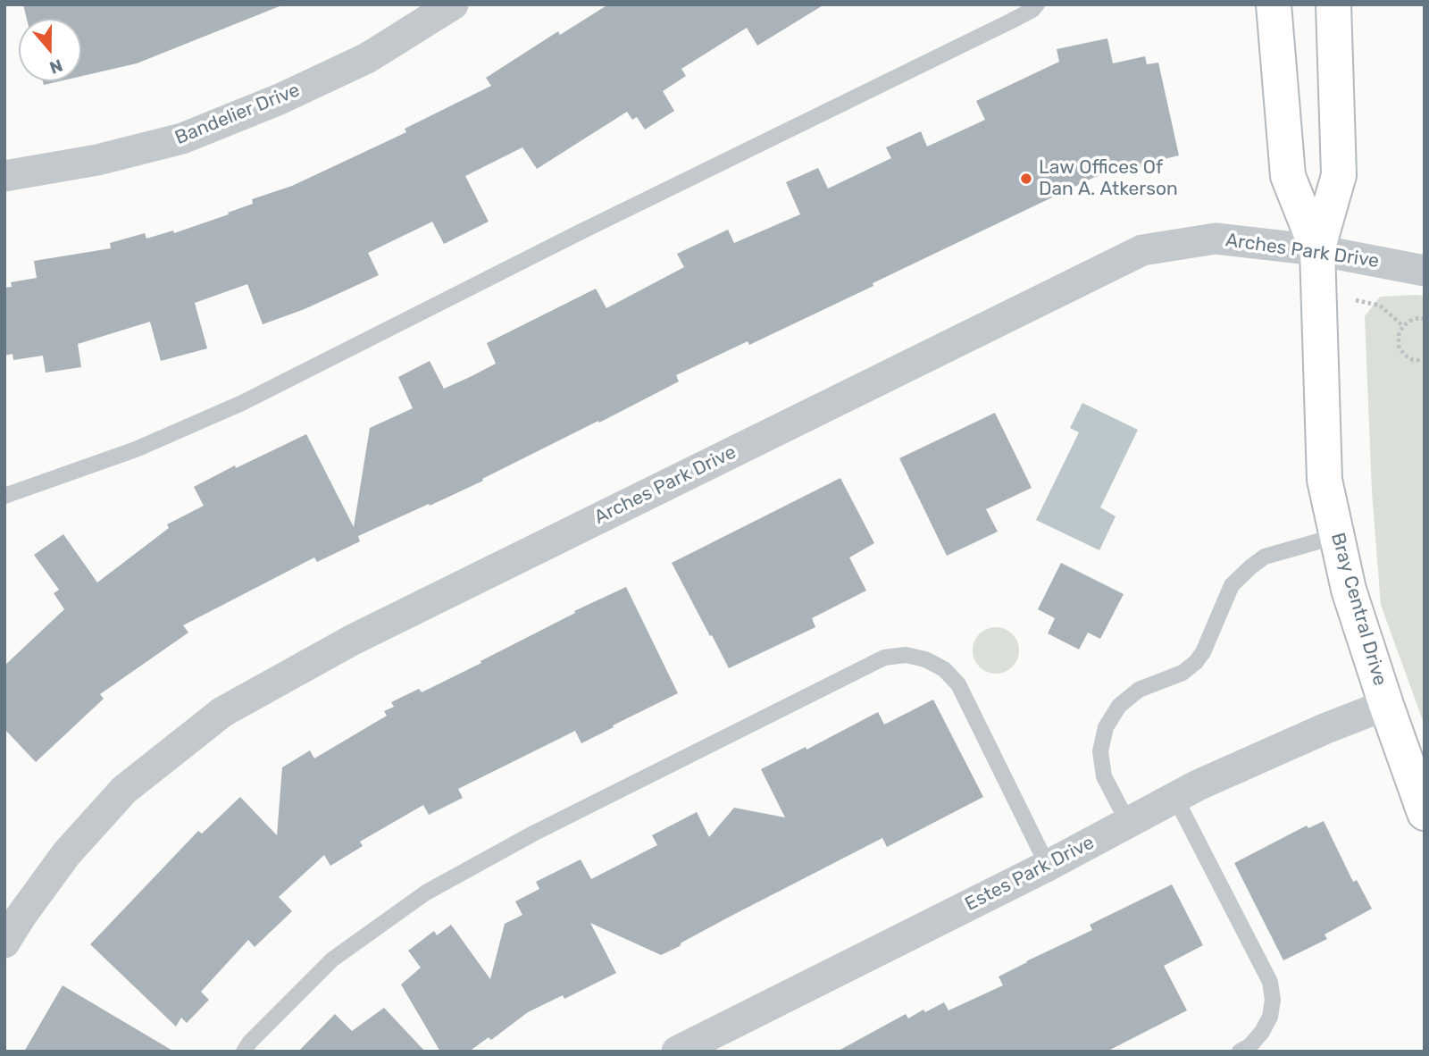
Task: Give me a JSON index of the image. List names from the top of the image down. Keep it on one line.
{"streets":{"street":["Bandelier Drive","Arches Park Drive","Bray Central Drive","Estes Park Drive"]},"crossings":[["Arches Park Drive","Bray Central Drive"],["Bray Central Drive","Estes Park Drive"]],"places":["Law Offices Of Dan A. Atkerson"],"north":"bottom"}
